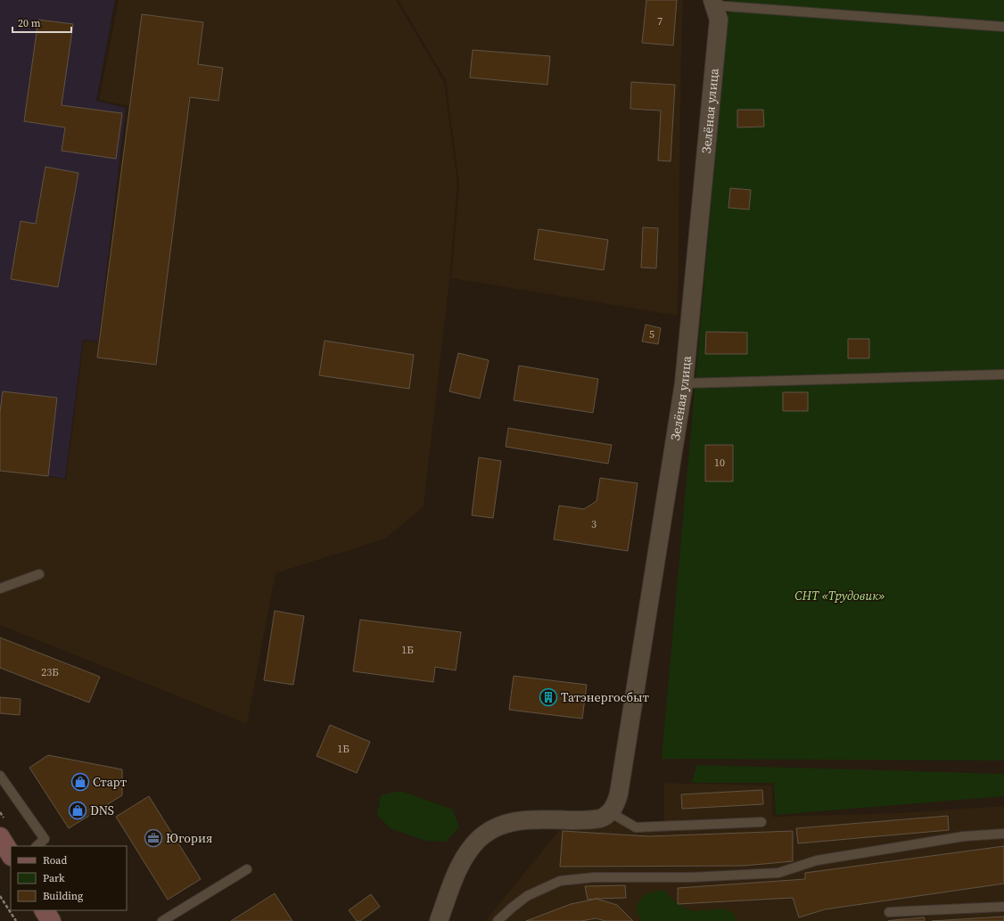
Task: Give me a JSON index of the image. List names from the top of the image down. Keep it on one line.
{"streets":{"street":["Зелёная улица"]},"parks":["СНТ «Трудовик»"],"places":{"building":["Татэнергосбыт"],"shop":["Старт","DNS"],"office":["Югория"]},"house_numbers":["7","5","10","3","1Б","23Б","1Б"],"legend":["Road","Park","Building"],"scale_bar":"20 m"}
